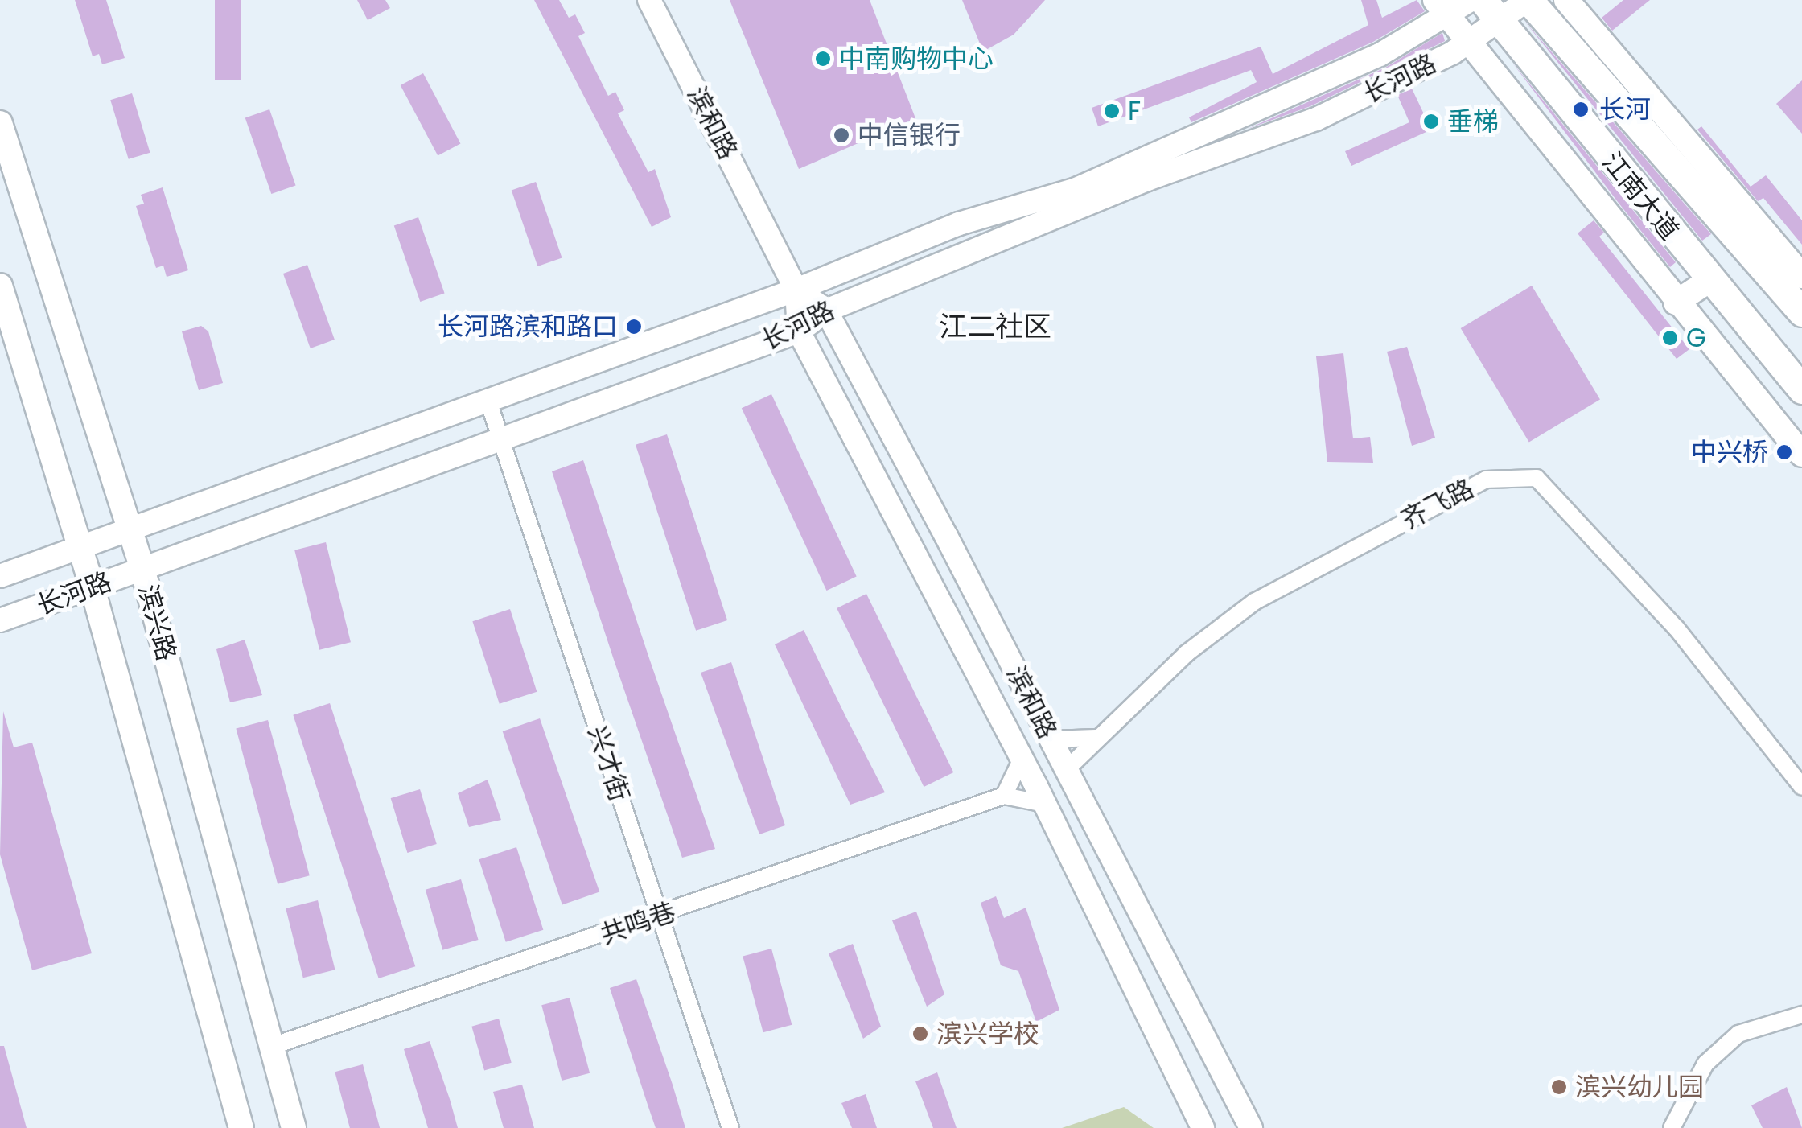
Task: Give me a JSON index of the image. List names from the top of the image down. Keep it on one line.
{"streets":{"highway":["江南大道"],"main road":["长河路","滨和路","滨兴路"],"street":["齐飞路","兴才街","共鸣巷"]},"crossings":[["长河路","滨和路"],["长河路","江南大道"],["长河路","滨兴路"],["长河路","兴才街"],["滨和路","齐飞路"],["滨兴路","共鸣巷"],["兴才街","共鸣巷"]],"districts":["江二社区"],"places":["中南购物中心","长河","F","垂梯","中信银行","长河路滨和路口","G","中兴桥","滨兴学校","滨兴幼儿园"]}
